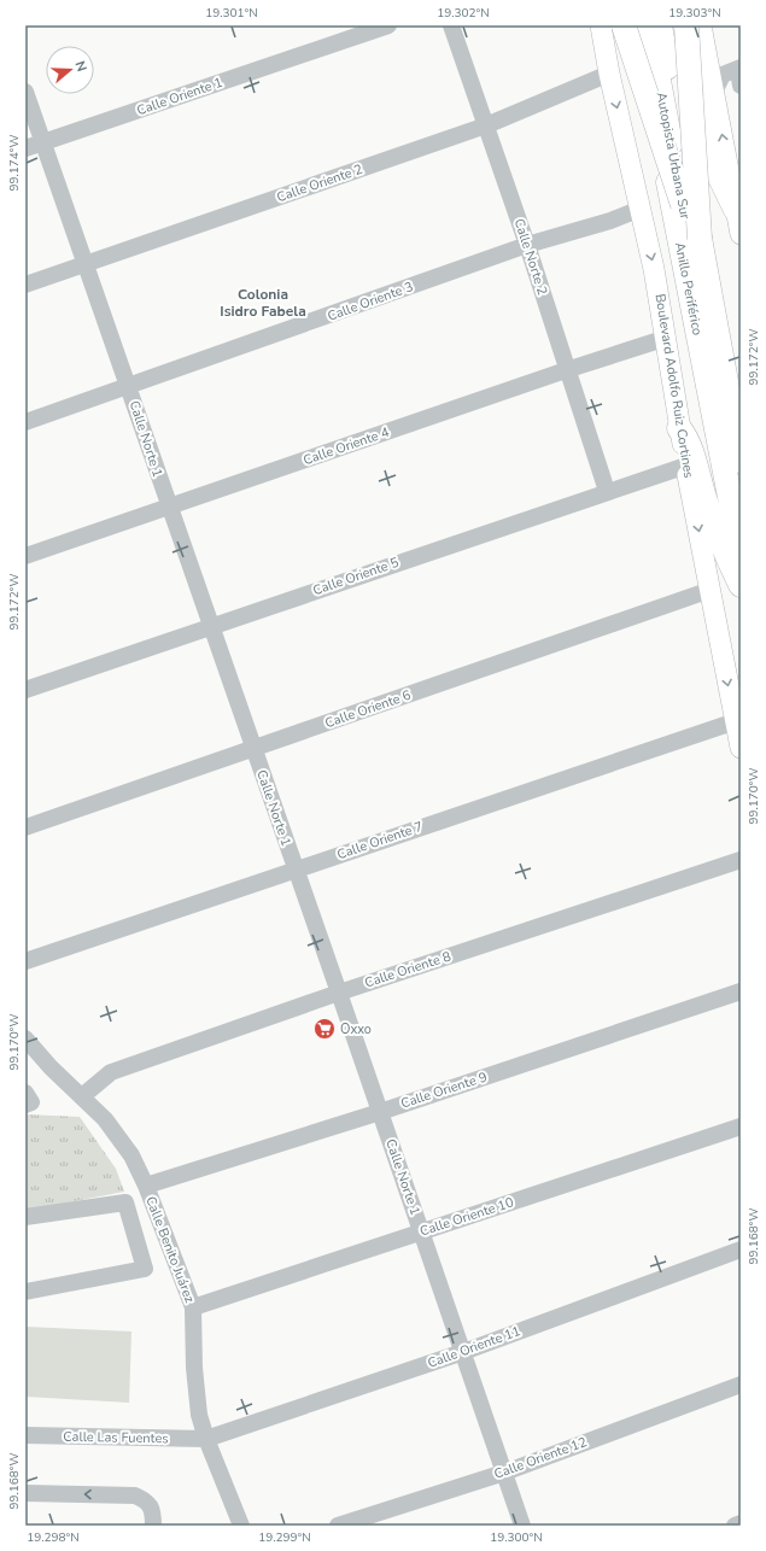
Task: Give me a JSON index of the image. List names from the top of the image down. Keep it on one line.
{"streets":{"highway":["Autopista Urbana Sur","Anillo Periférico"],"main road":["Boulevard Adolfo Ruiz Cortines"],"street":["Calle Oriente 1","Calle Oriente 2","Calle Norte 2","Calle Oriente 3","Calle Norte 1","Calle Oriente 4","Calle Oriente 5","Calle Oriente 6","Calle Oriente 7","Calle Oriente 8","Calle Oriente 9","Calle Oriente 10","Calle Benito Juárez","Calle Oriente 11","Calle Las Fuentes","Calle Oriente 12"]},"crossings":[["Calle Oriente 1","Calle Norte 1"],["Calle Oriente 2","Calle Norte 2"],["Calle Oriente 2","Boulevard Adolfo Ruiz Cortines"],["Calle Oriente 2","Calle Norte 1"],["Calle Norte 2","Calle Oriente 3"],["Calle Norte 2","Calle Oriente 4"],["Calle Norte 2","Calle Oriente 5"],["Calle Oriente 3","Calle Norte 1"],["Boulevard Adolfo Ruiz Cortines","Calle Oriente 4"],["Boulevard Adolfo Ruiz Cortines","Calle Oriente 5"],["Boulevard Adolfo Ruiz Cortines","Calle Oriente 6"],["Boulevard Adolfo Ruiz Cortines","Calle Oriente 7"],["Calle Norte 1","Calle Oriente 4"],["Calle Norte 1","Calle Oriente 5"],["Calle Norte 1","Calle Oriente 6"],["Calle Norte 1","Calle Oriente 7"],["Calle Norte 1","Calle Oriente 8"],["Calle Norte 1","Calle Oriente 9"],["Calle Norte 1","Calle Oriente 10"],["Calle Norte 1","Calle Oriente 11"],["Calle Norte 1","Calle Oriente 12"],["Calle Oriente 8","Calle Benito Juárez"],["Calle Oriente 9","Calle Benito Juárez"],["Calle Oriente 10","Calle Benito Juárez"],["Calle Benito Juárez","Calle Oriente 11"],["Calle Benito Juárez","Calle Las Fuentes"],["Calle Oriente 11","Calle Las Fuentes"]],"districts":["Colonia Isidro Fabela"],"places":{"supermarket":["Oxxo"]},"north":"right","coordinates":["19.301°N","19.302°N","19.303°N","99.174°W","99.172°W","99.170°W","99.168°W","19.298°N","19.299°N","19.300°N"]}
